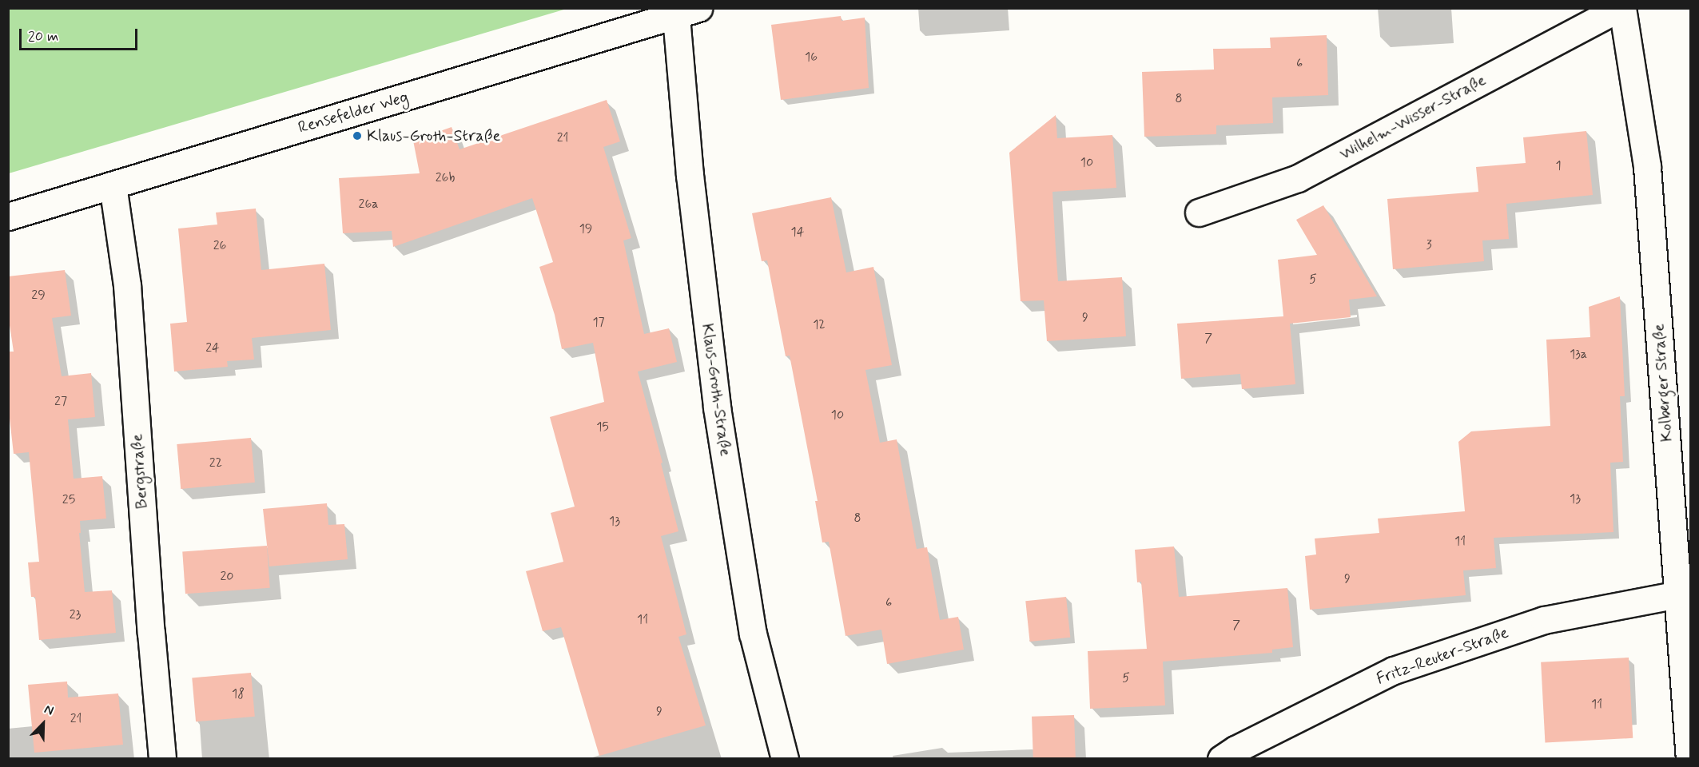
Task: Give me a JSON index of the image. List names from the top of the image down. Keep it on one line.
{"streets":{"street":["Rensefelder Weg","Wilhelm-Wisser-Straße","Kolberger Straße","Klaus-Groth-Straße","Bergstraße","Fritz-Reuter-Straße"]},"crossings":[["Rensefelder Weg","Klaus-Groth-Straße"],["Rensefelder Weg","Bergstraße"],["Wilhelm-Wisser-Straße","Kolberger Straße"],["Kolberger Straße","Fritz-Reuter-Straße"]],"places":["Klaus-Groth-Straße"],"house_numbers":["16","6","8","21","10","1","26b","26a","19","14","3","26","5","29","9","17","12","7","24","13a","27","10","15","22","13","25","8","13","11","20","9","6","23","11","7","5","18","11","9","21"],"scale_bar":"20 m","north":"top right"}
